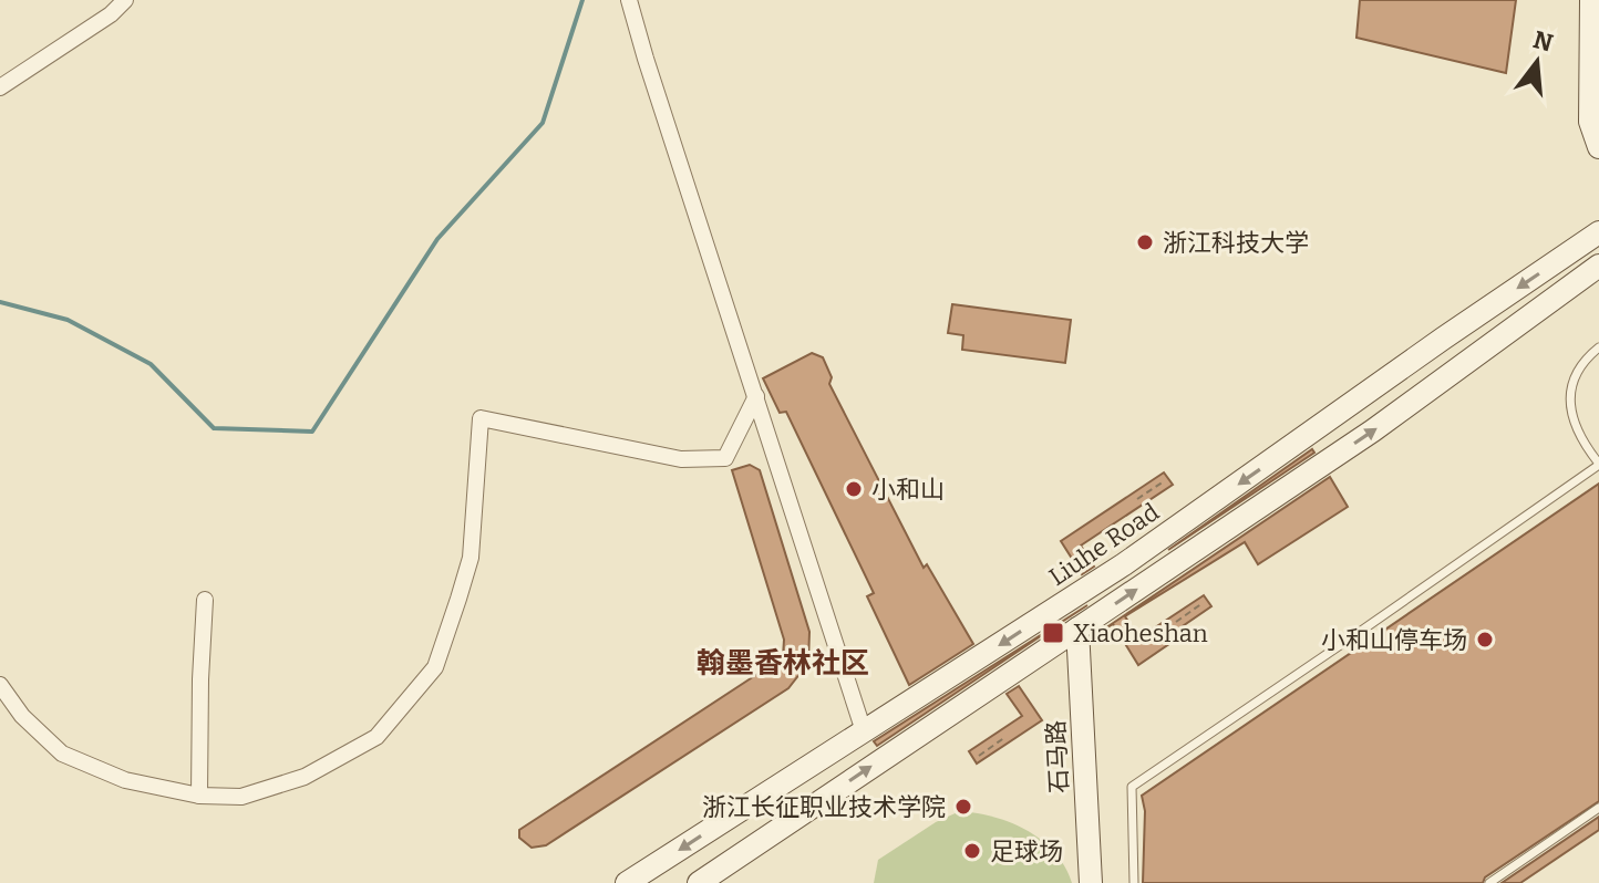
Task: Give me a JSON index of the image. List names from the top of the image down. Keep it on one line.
{"streets":{"main road":["Liuhe Road","石马路"]},"districts":["翰墨香林社区"],"places":{"other":["浙江科技大学","小和山","小和山停车场","浙江长征职业技术学院","足球场"],"transit":["Xiaoheshan"]},"north":"top"}
